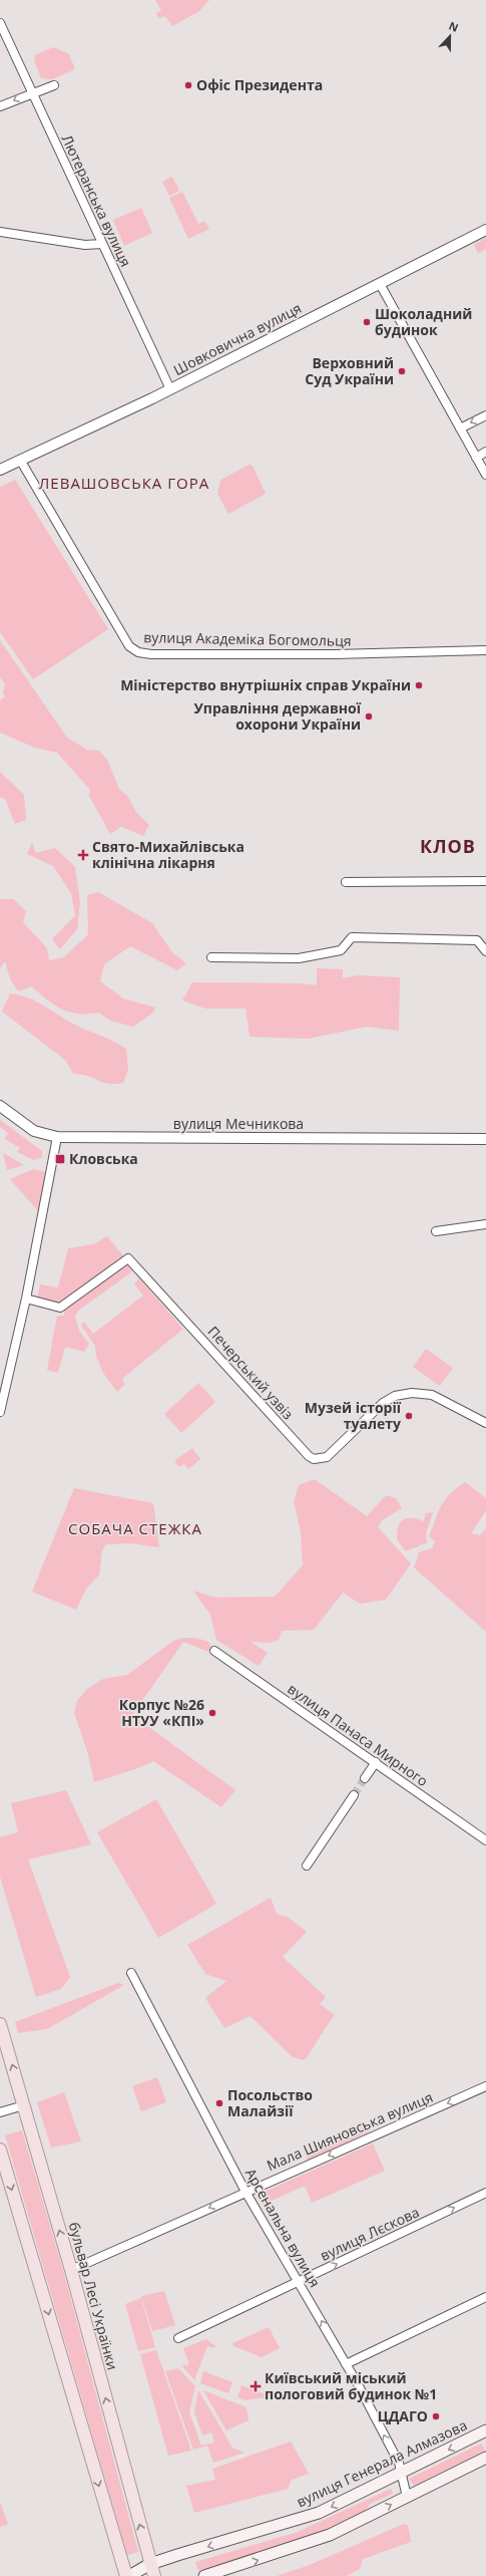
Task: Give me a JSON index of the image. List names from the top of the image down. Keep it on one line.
{"streets":{"main road":["бульвар Лесі Українки","вулиця Генерала Алмазова"],"street":["Лютеранська вулиця","Шовковична вулиця","вулиця Академіка Богомольця","вулиця Мечникова","Печерський узвіз","вулиця Панаса Мирного","Мала Шияновська вулиця","Арсенальна вулиця","вулиця Лєскова"]},"crossings":[["Лютеранська вулиця","Шовковична вулиця"],["Шовковична вулиця","вулиця Академіка Богомольця"],["Мала Шияновська вулиця","Арсенальна вулиця"],["Мала Шияновська вулиця","бульвар Лесі Українки"],["Арсенальна вулиця","вулиця Лєскова"],["Арсенальна вулиця","вулиця Генерала Алмазова"],["бульвар Лесі Українки","вулиця Генерала Алмазова"]],"one_way":["Мала Шияновська вулиця","Арсенальна вулиця","вулиця Лєскова"],"districts":["ЛЕВАШОВСЬКА ГОРА","КЛОВ","СОБАЧА СТЕЖКА"],"places":{"other":["Офіс Президента","Шоколадний будинок","Верховний Суд України","Міністерство внутрішніх справ України","Управління державної охорони України","Музей історії туалету","Корпус №26 НТУУ «КПІ»","Посольство Малайзії","ЦДАГО"],"health":["Свято-Михайлівська клінічна лікарня","Київський міський пологовий будинок №1"],"transit":["Кловська"]},"north":"top"}
